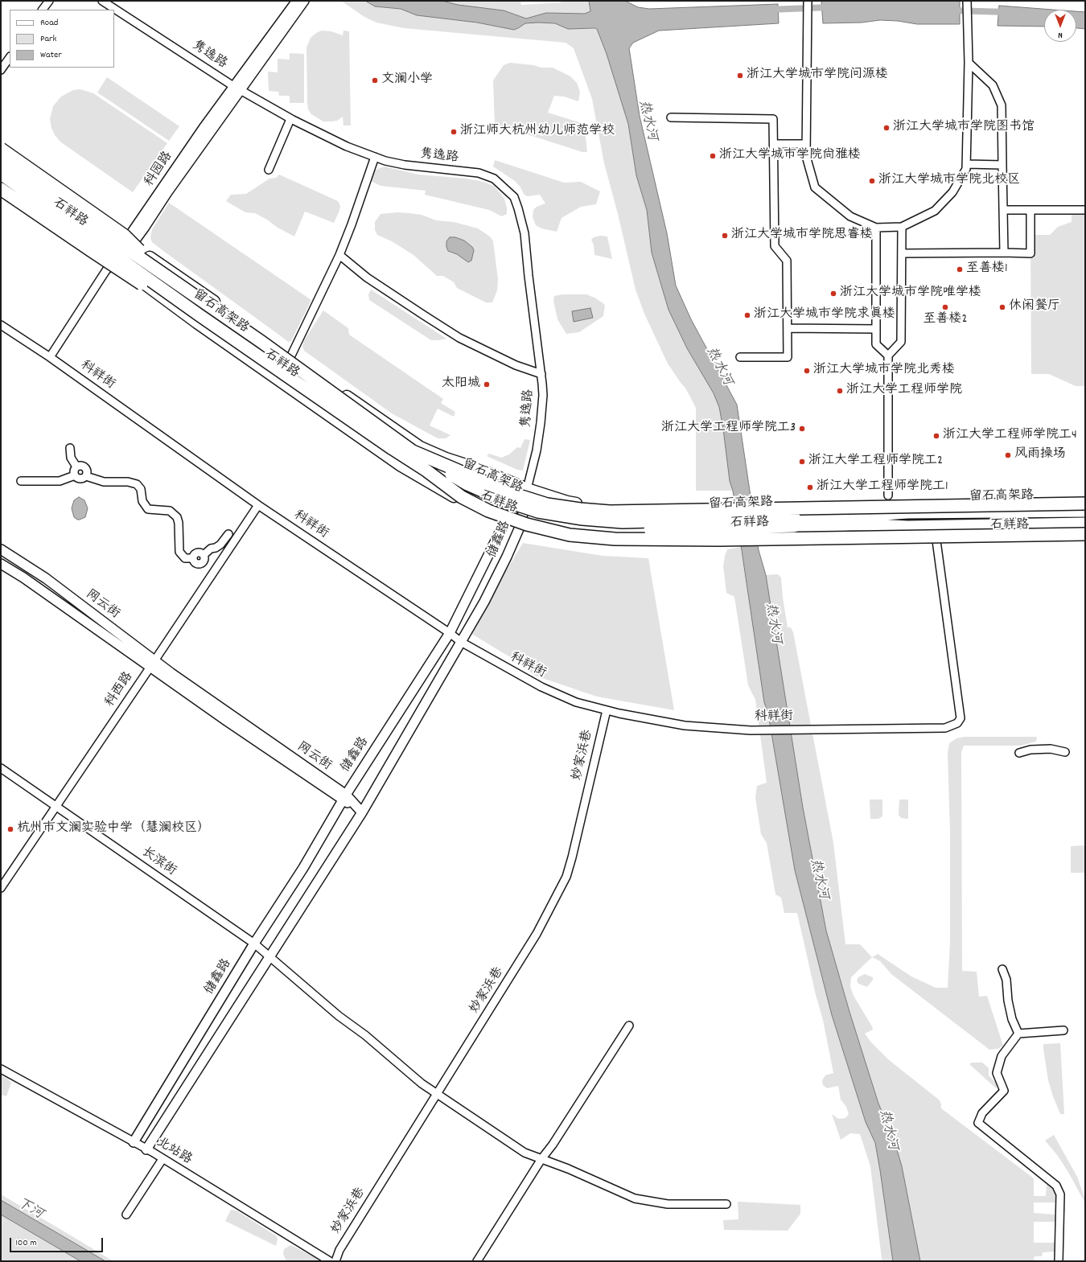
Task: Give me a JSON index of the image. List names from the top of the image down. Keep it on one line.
{"streets":{"highway":["留石高架路"],"main road":["石祥路"],"street":["隽逸路","科园路","科祥街","储鑫路","网云街","科西路","妙家浜巷","长滨街","北站路"]},"crossings":[["隽逸路","科园路"],["隽逸路","石祥路"],["隽逸路","储鑫路"],["科园路","石祥路"],["科园路","科祥街"],["石祥路","科祥街"],["石祥路","储鑫路"],["科祥街","储鑫路"],["科祥街","科西路"],["科祥街","妙家浜巷"],["储鑫路","网云街"],["储鑫路","长滨街"],["储鑫路","北站路"],["网云街","科西路"],["科西路","长滨街"],["妙家浜巷","长滨街"]],"water":["热水河","下河"],"places":["浙江大学城市学院问源楼","文澜小学","浙江大学城市学院图书馆","浙江师大杭州幼儿师范学校","浙江大学城市学院尚雅楼","浙江大学城市学院北校区","浙江大学城市学院思睿楼","至善楼1","浙江大学城市学院唯学楼","至善楼2","休闲餐厅","浙江大学城市学院求真楼","浙江大学城市学院北秀楼","太阳城","浙江大学工程师学院","浙江大学工程师学院工3","浙江大学工程师学院工4","风雨操场","浙江大学工程师学院工2","浙江大学工程师学院工1","杭州市文澜实验中学（慧澜校区）"],"legend":["Road","Park","Water"],"scale_bar":"100 m","north":"bottom"}
